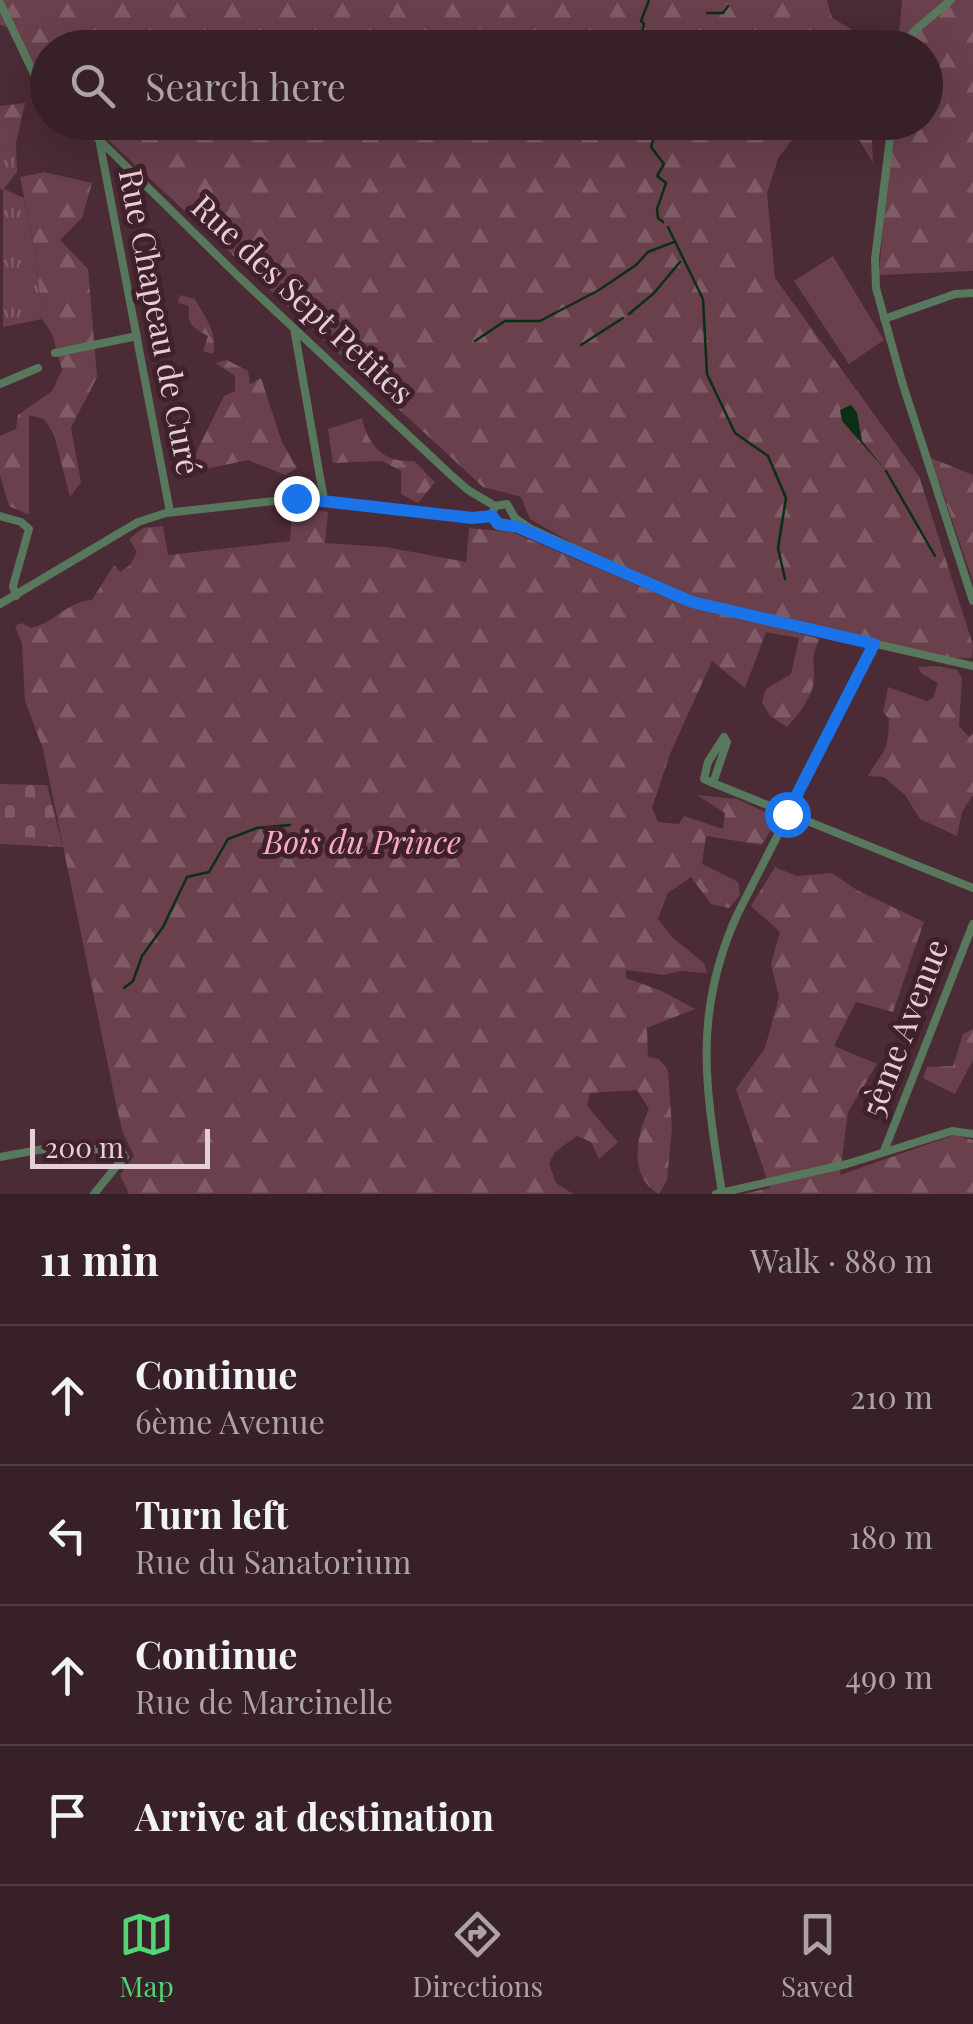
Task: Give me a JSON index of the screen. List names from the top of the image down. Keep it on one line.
{"streets":{"street":["Rue des Sept Petites","Rue Chapeau de Curé","5ème Avenue"]},"crossings":[["Rue des Sept Petites","Rue Chapeau de Curé"]],"parks":["Bois du Prince"],"scale_bar":"200 m","page":{"search":"Search here","scale":"200 m","heading":["11 min","Walk · 880 m"],"list":[["Continue","6ème Avenue","210 m"],["Turn left","Rue du Sanatorium","180 m"],["Continue","Rue de Marcinelle","490 m"],"Arrive at destination"],"nav":["Map","Directions","Saved"]}}
